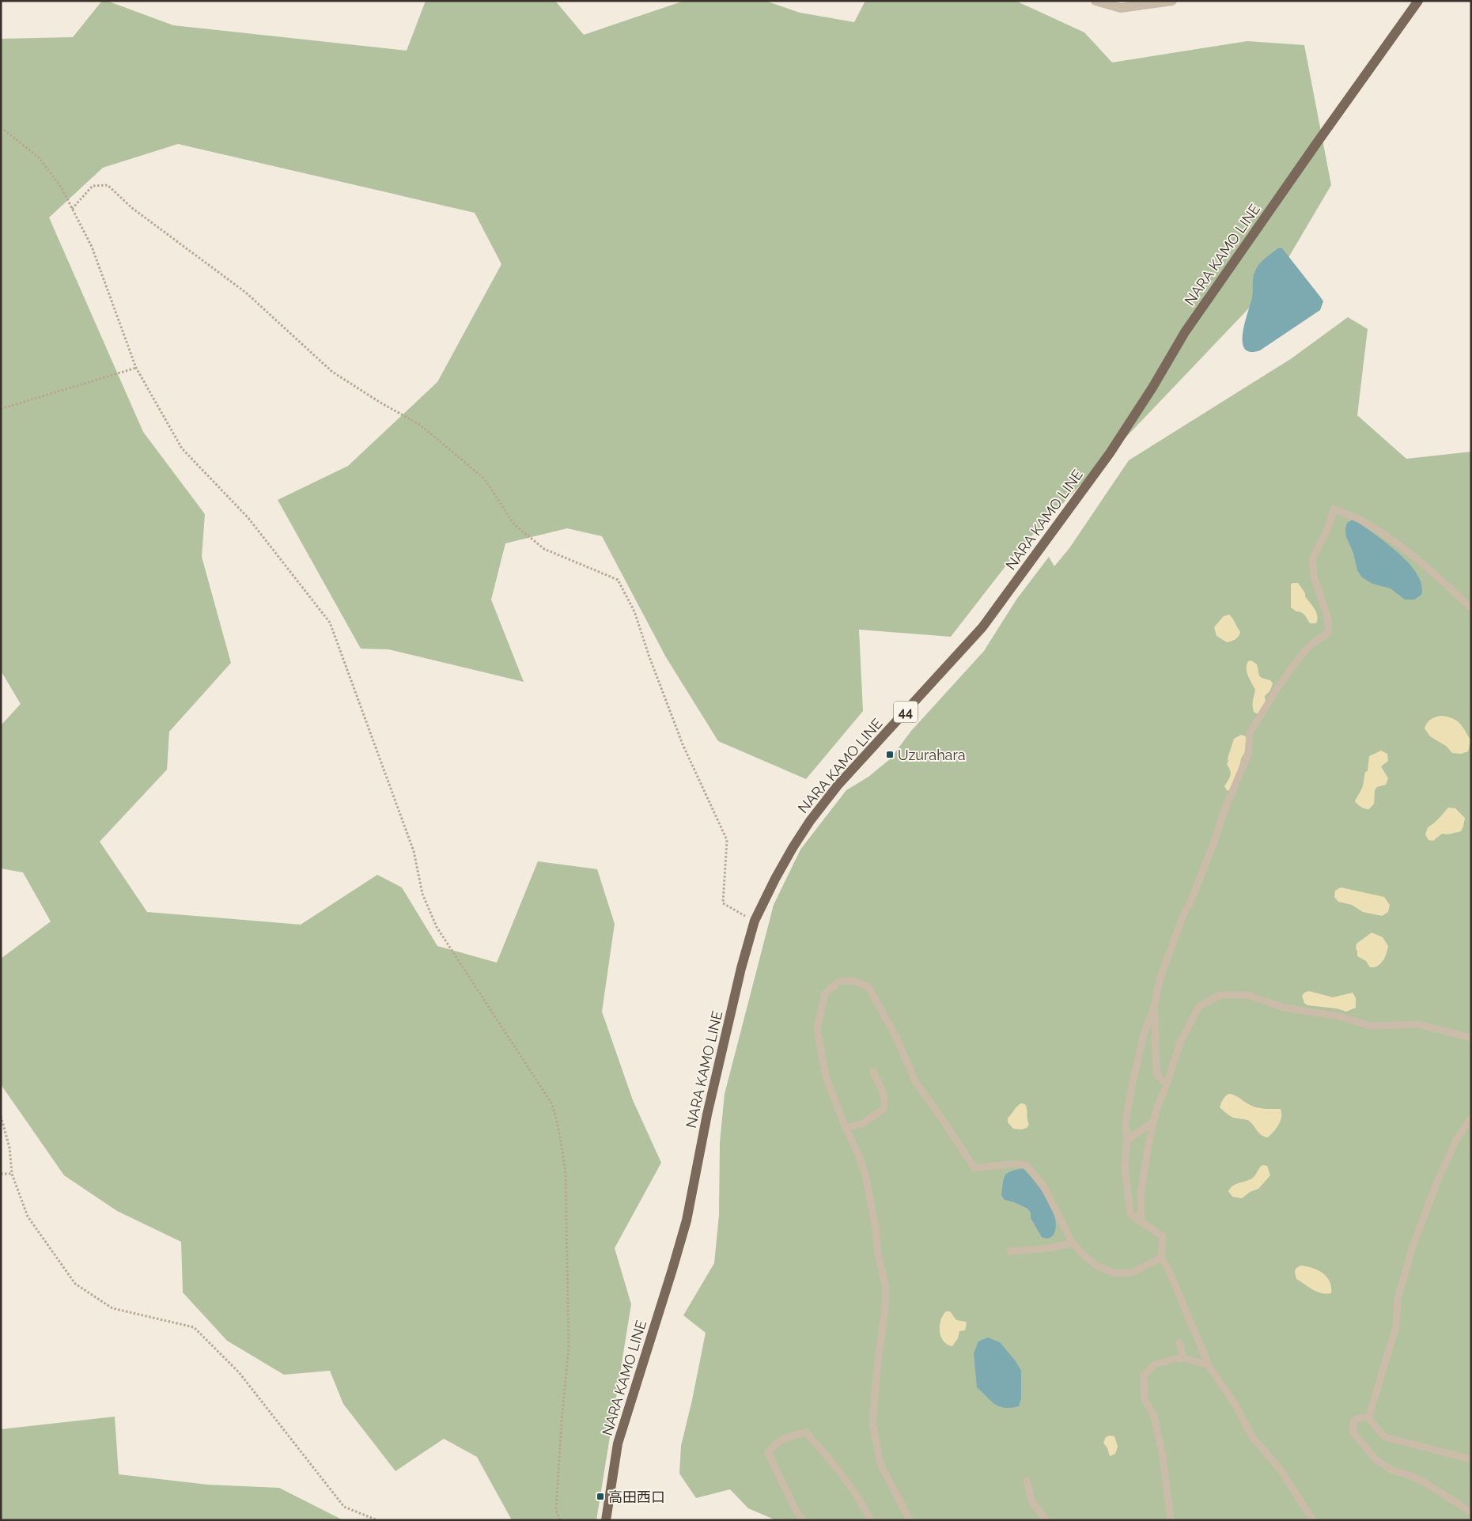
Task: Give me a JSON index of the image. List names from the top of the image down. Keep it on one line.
{"streets":{"main road":["NARA KAMO LINE","44"]},"places":{"transit":["Uzurahara","高田西口"]}}
